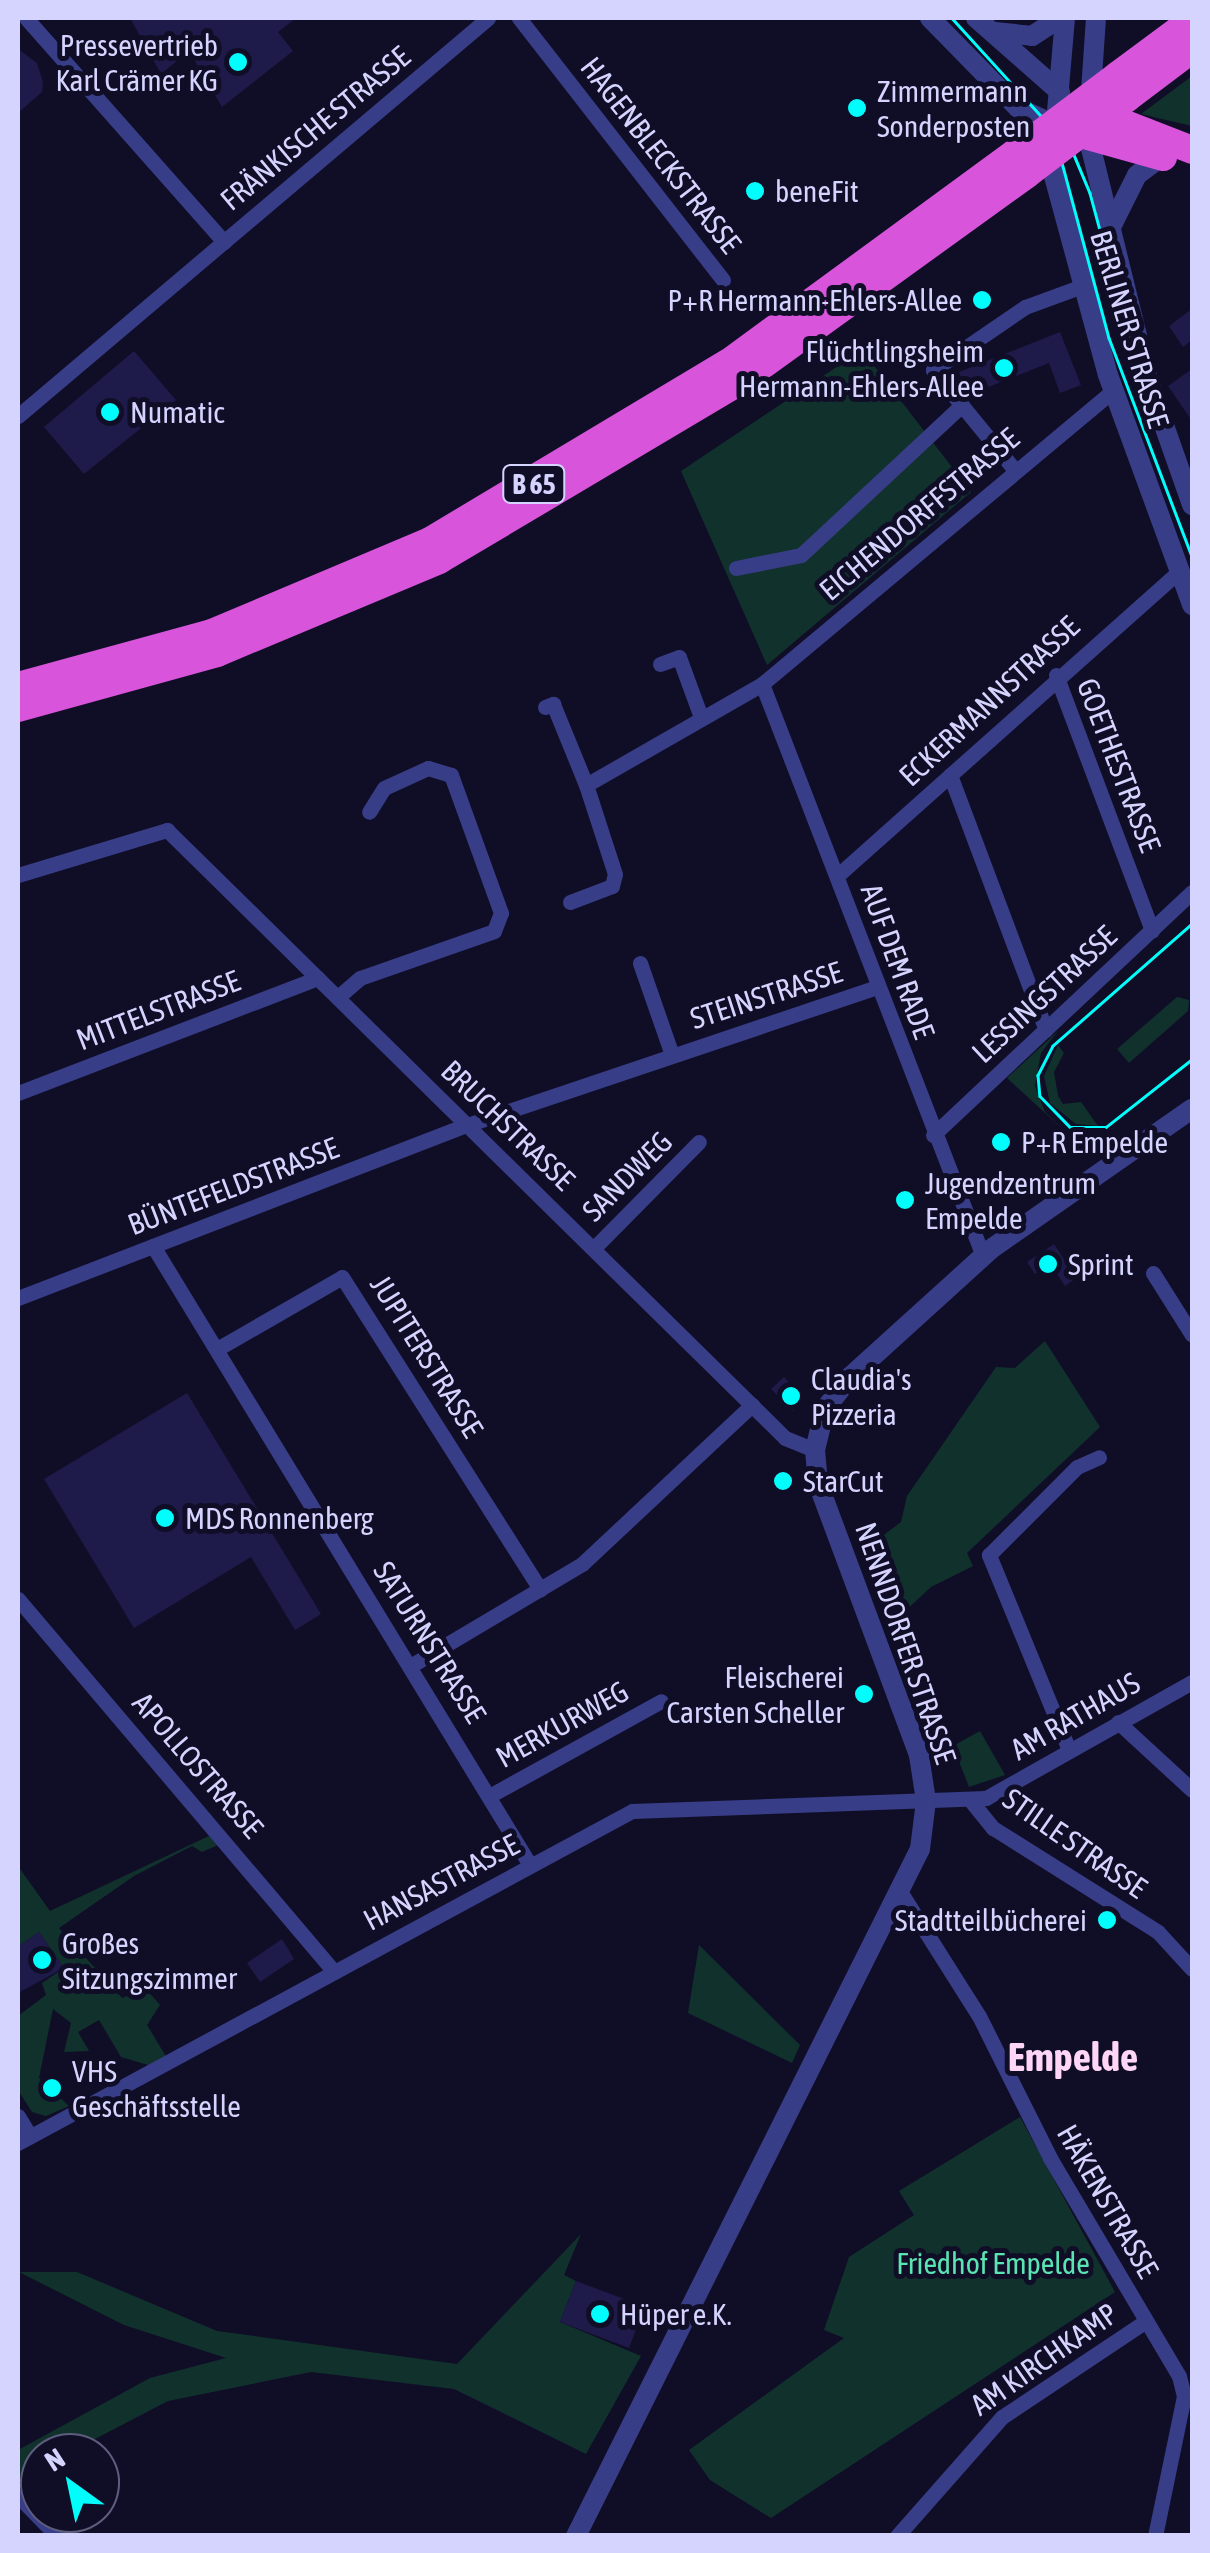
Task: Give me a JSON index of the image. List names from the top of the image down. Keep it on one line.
{"streets":{"highway":["B 65"],"street":["FRÄNKISCHE STRASSE","HAGENBLECKSTRASSE","BERLINER STRASSE","EICHENDORFFSTRASSE","ECKERMANNSTRASSE","GOETHESTRASSE","AUF DEM RADE","LESSINGSTRASSE","STEINSTRASSE","MITTELSTRASSE","BRUCHSTRASSE","SANDWEG","BÜNTEFELDSTRASSE","JUPITERSTRASSE","SATURNSTRASSE","NENNDORFER STRASSE","AM RATHAUS","MERKURWEG","APOLLOSTRASSE","STILLE STRASSE","HANSASTRASSE","HÄKENSTRASSE","AM KIRCHKAMP"]},"crossings":[["BERLINER STRASSE","B 65"],["BERLINER STRASSE","EICHENDORFFSTRASSE"],["BERLINER STRASSE","ECKERMANNSTRASSE"],["EICHENDORFFSTRASSE","AUF DEM RADE"],["ECKERMANNSTRASSE","GOETHESTRASSE"],["ECKERMANNSTRASSE","AUF DEM RADE"],["GOETHESTRASSE","LESSINGSTRASSE"],["AUF DEM RADE","LESSINGSTRASSE"],["AUF DEM RADE","STEINSTRASSE"],["STEINSTRASSE","BRUCHSTRASSE"],["STEINSTRASSE","BÜNTEFELDSTRASSE"],["MITTELSTRASSE","BRUCHSTRASSE"],["BRUCHSTRASSE","SANDWEG"],["BRUCHSTRASSE","BÜNTEFELDSTRASSE"],["BRUCHSTRASSE","NENNDORFER STRASSE"],["BÜNTEFELDSTRASSE","SATURNSTRASSE"],["JUPITERSTRASSE","SATURNSTRASSE"],["SATURNSTRASSE","MERKURWEG"],["SATURNSTRASSE","HANSASTRASSE"],["NENNDORFER STRASSE","AM RATHAUS"],["NENNDORFER STRASSE","HANSASTRASSE"],["NENNDORFER STRASSE","HÄKENSTRASSE"],["AM RATHAUS","STILLE STRASSE"],["AM RATHAUS","HANSASTRASSE"],["APOLLOSTRASSE","HANSASTRASSE"],["HÄKENSTRASSE","AM KIRCHKAMP"]],"districts":["Empelde"],"parks":["Friedhof Empelde"],"places":["Pressevertrieb Karl Crämer KG","Zimmermann Sonderposten","beneFit","P+R Hermann-Ehlers-Allee","Flüchtlingsheim Hermann-Ehlers-Allee","Numatic","P+R Empelde","Jugendzentrum Empelde","Sprint","Claudia's Pizzeria","StarCut","MDS Ronnenberg","Fleischerei Carsten Scheller","Stadtteilbücherei","Großes Sitzungszimmer","VHS Geschäftsstelle","Hüper e.K."],"north":"top left"}
